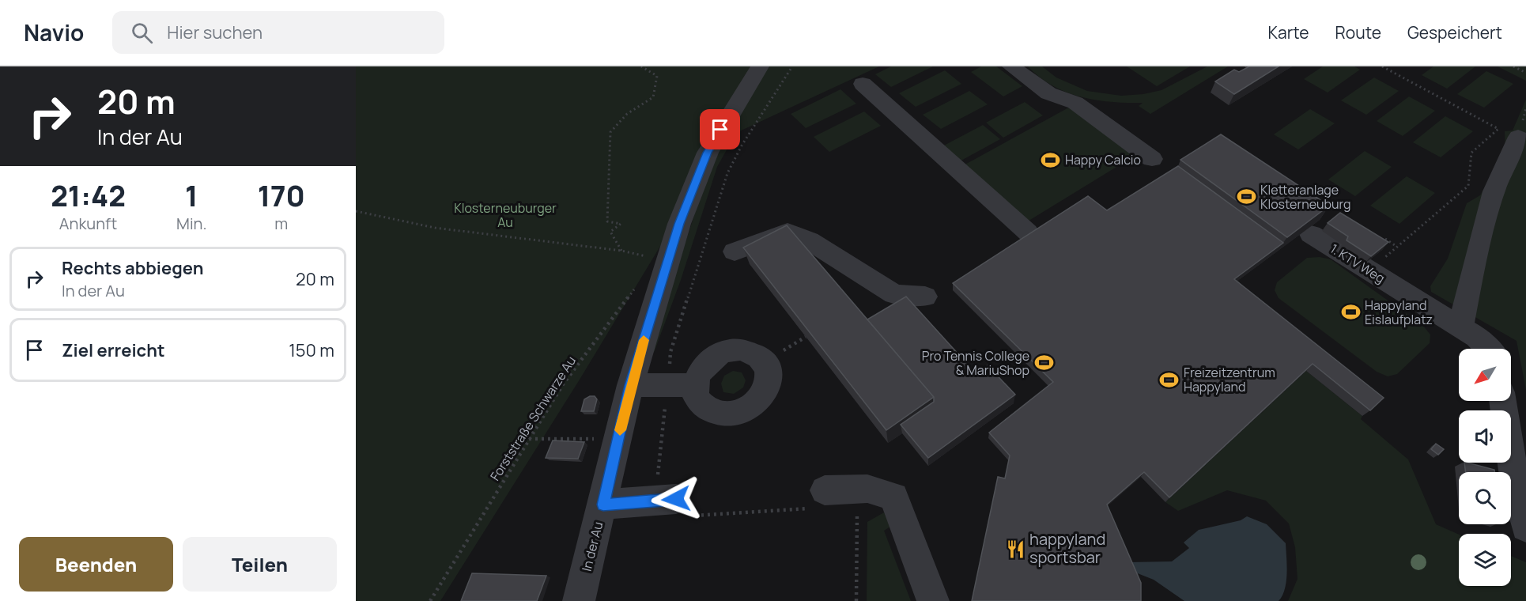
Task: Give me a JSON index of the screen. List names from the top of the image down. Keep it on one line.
{"streets":{"street":["1. KTV Weg","In der Au"],"path":["Forststraße Schwarze Au"]},"parks":["Klosterneuburger Au"],"places":{"sports":["Happy Calcio","Kletteranlage Klosterneuburg","Happyland Eislaufplatz","Pro Tennis College & MariuShop","Freizeitzentrum Happyland"],"restaurant":["happyland sportsbar"]},"north":"bottom left","page":{"header":"Navio","search":"Hier suchen","nav":["Karte","Route","Gespeichert"],"turn":["20 m","In der Au"],"eta":["21:42","Ankunft","1","Min.","170","m"],"list":[{"name":"Rechts abbiegen","note":"In der Au","value":"20 m"},{"name":"Ziel erreicht","value":"150 m"}],"buttons":["Beenden","Teilen"]}}
